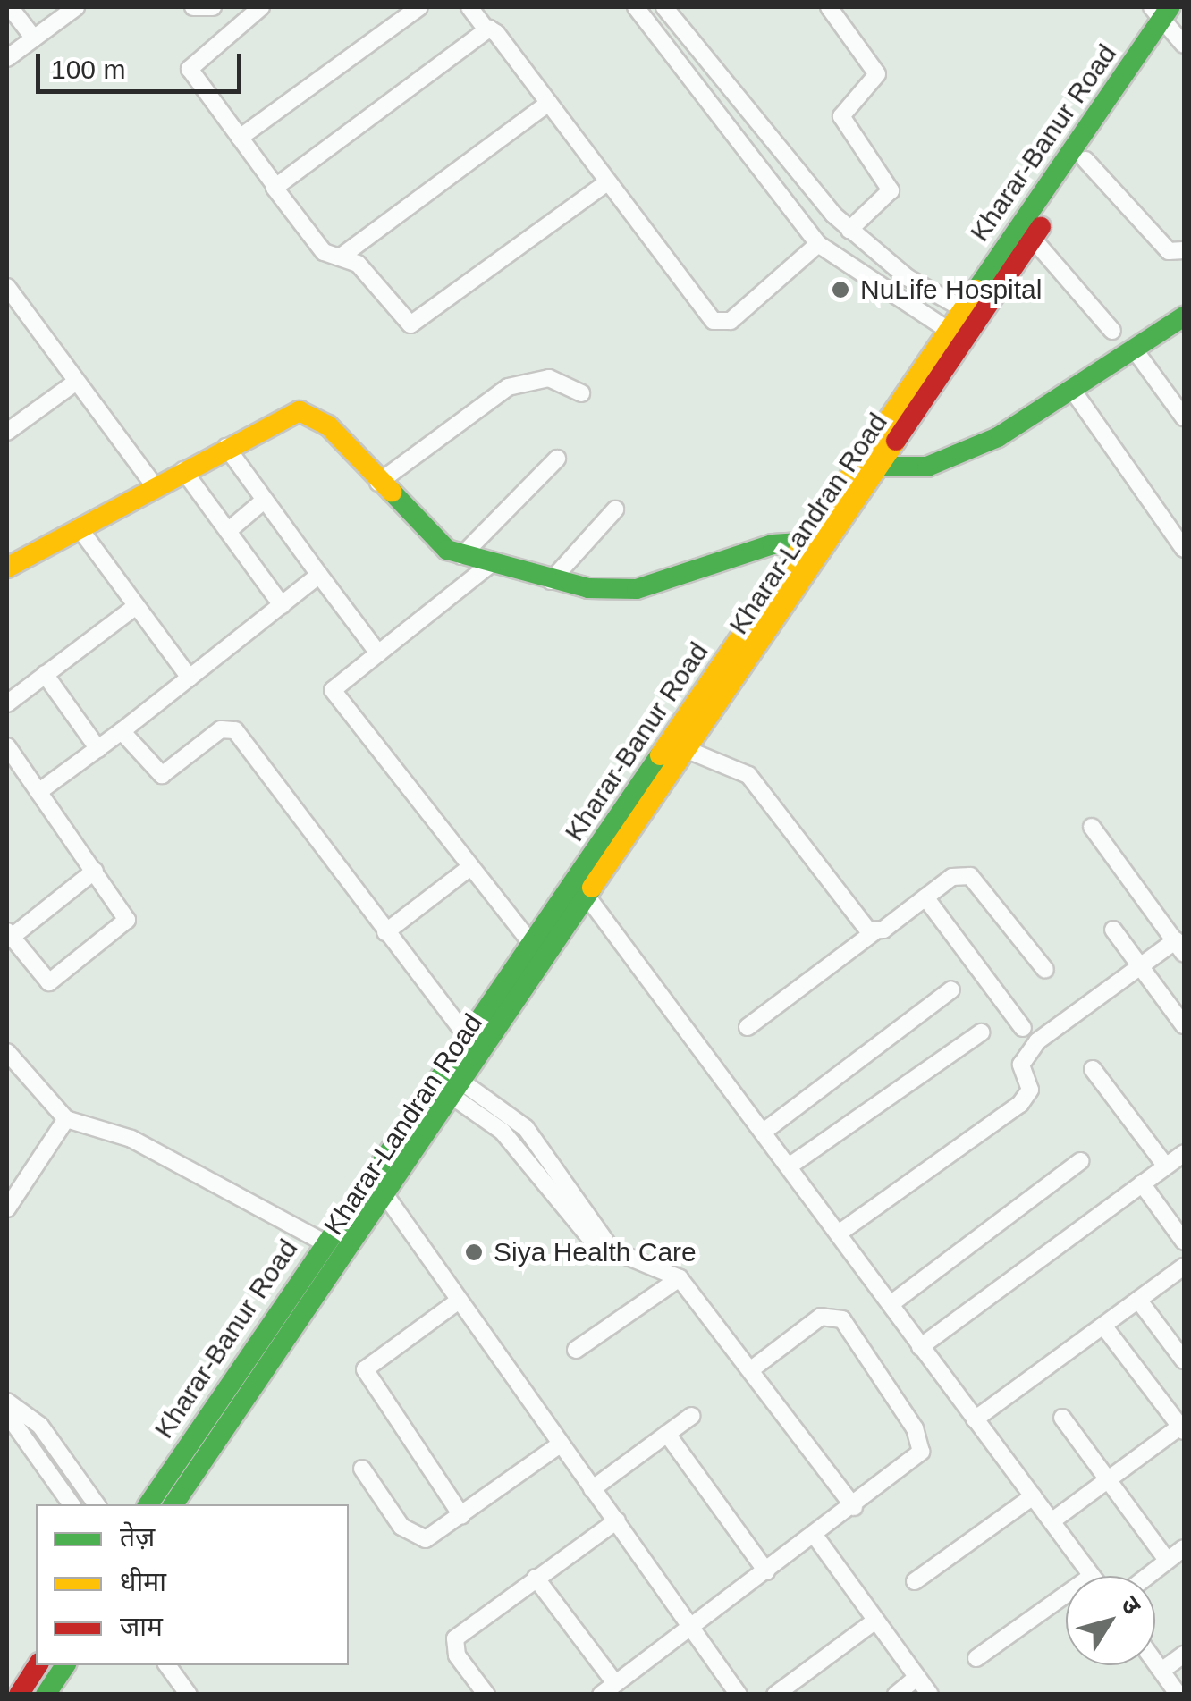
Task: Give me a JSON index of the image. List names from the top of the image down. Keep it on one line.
{"streets":{"main road":["Kharar-Banur Road","Kharar-Landran Road"]},"crossings":[["Kharar-Banur Road","Kharar-Landran Road"]],"places":["NuLife Hospital","Siya Health Care"],"legend":["तेज़","धीमा","जाम"],"scale_bar":"100 m","north":"top right"}
